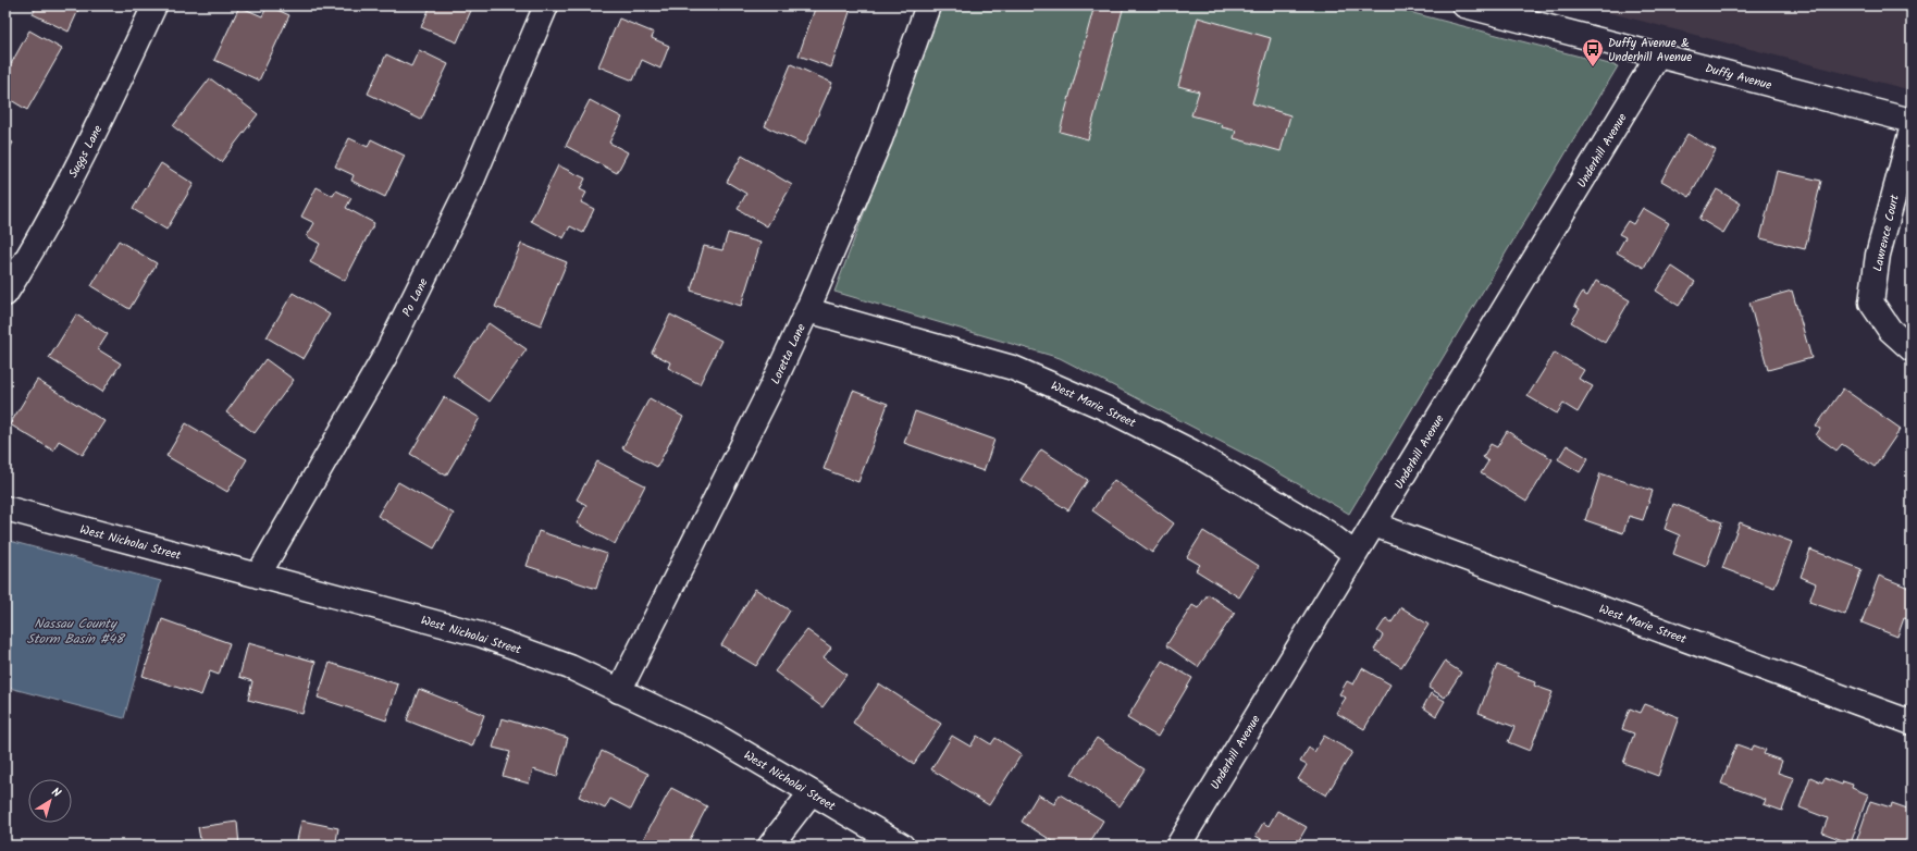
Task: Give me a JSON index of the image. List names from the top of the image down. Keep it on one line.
{"streets":{"street":["Duffy Avenue","Underhill Avenue","Suggs Lane","Lawrence Court","Po Lane","Loretta Lane","West Marie Street","West Nicholai Street"]},"crossings":[["Duffy Avenue","Underhill Avenue"],["Underhill Avenue","West Marie Street"],["Po Lane","West Nicholai Street"],["Loretta Lane","West Marie Street"],["Loretta Lane","West Nicholai Street"]],"water":["Nassau County Storm Basin #48"],"places":{"bus stop":["Duffy Avenue & Underhill Avenue"]},"north":"top right"}
